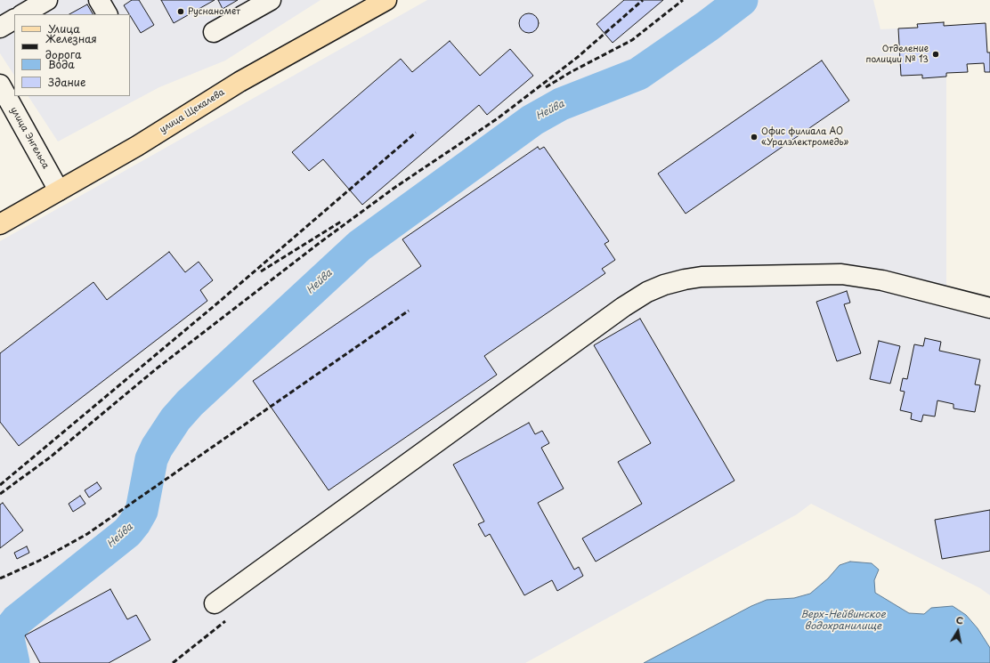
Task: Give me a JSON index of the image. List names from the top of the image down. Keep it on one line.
{"streets":{"main road":["улица Щекалева"],"street":["улица Энгельса"]},"crossings":[["улица Щекалева","улица Энгельса"]],"water":["Нейва","Верх-Нейвинское водохранилище"],"places":["Руснаномет","Отделение полиции № 13","Офис филиала АО «Уралэлектромедь»"],"legend":["Улица","Железная дорога","Вода","Здание"],"north":"top"}
